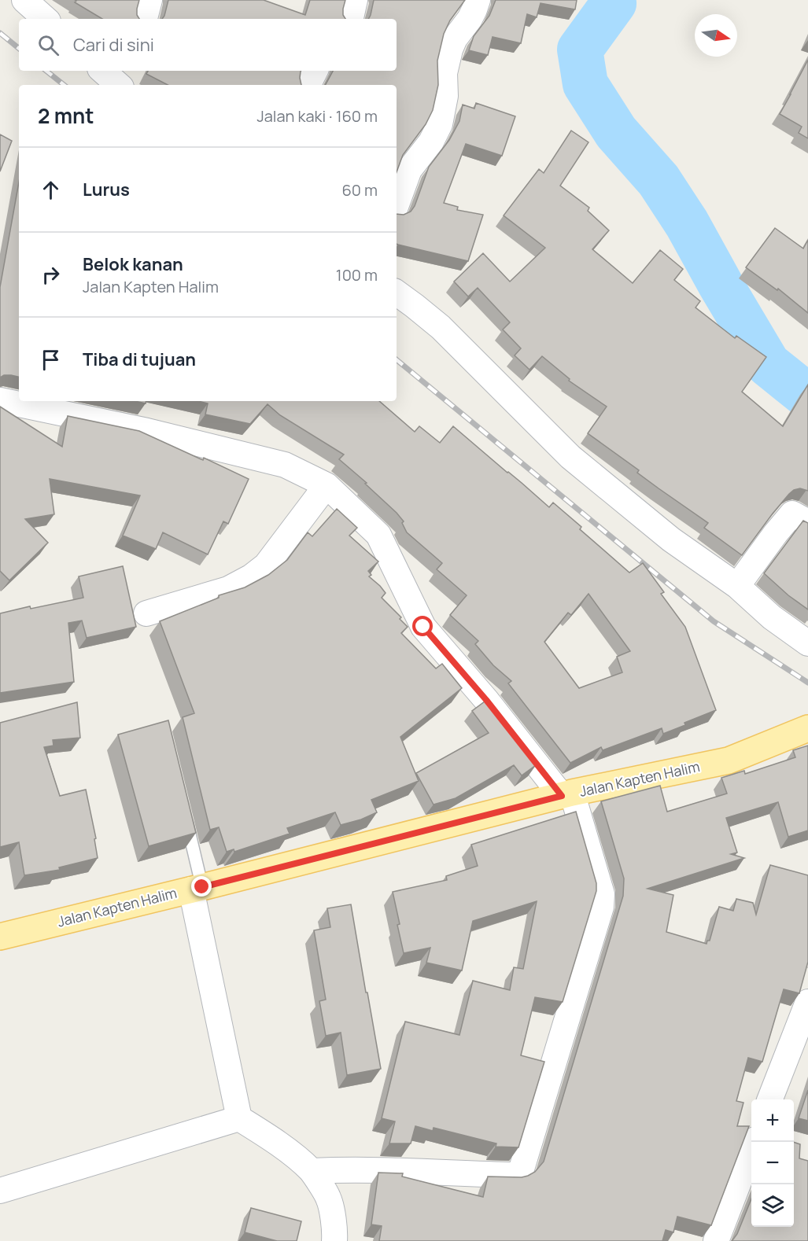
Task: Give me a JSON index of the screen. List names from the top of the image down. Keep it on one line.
{"streets":{"main road":["Jalan Kapten Halim"]},"north":"right","page":{"search":"Cari di sini","heading":["2 mnt","Jalan kaki · 160 m"],"list":[["Lurus","60 m"],["Belok kanan","Jalan Kapten Halim","100 m"],"Tiba di tujuan"],"map_buttons":["+","−"]}}
